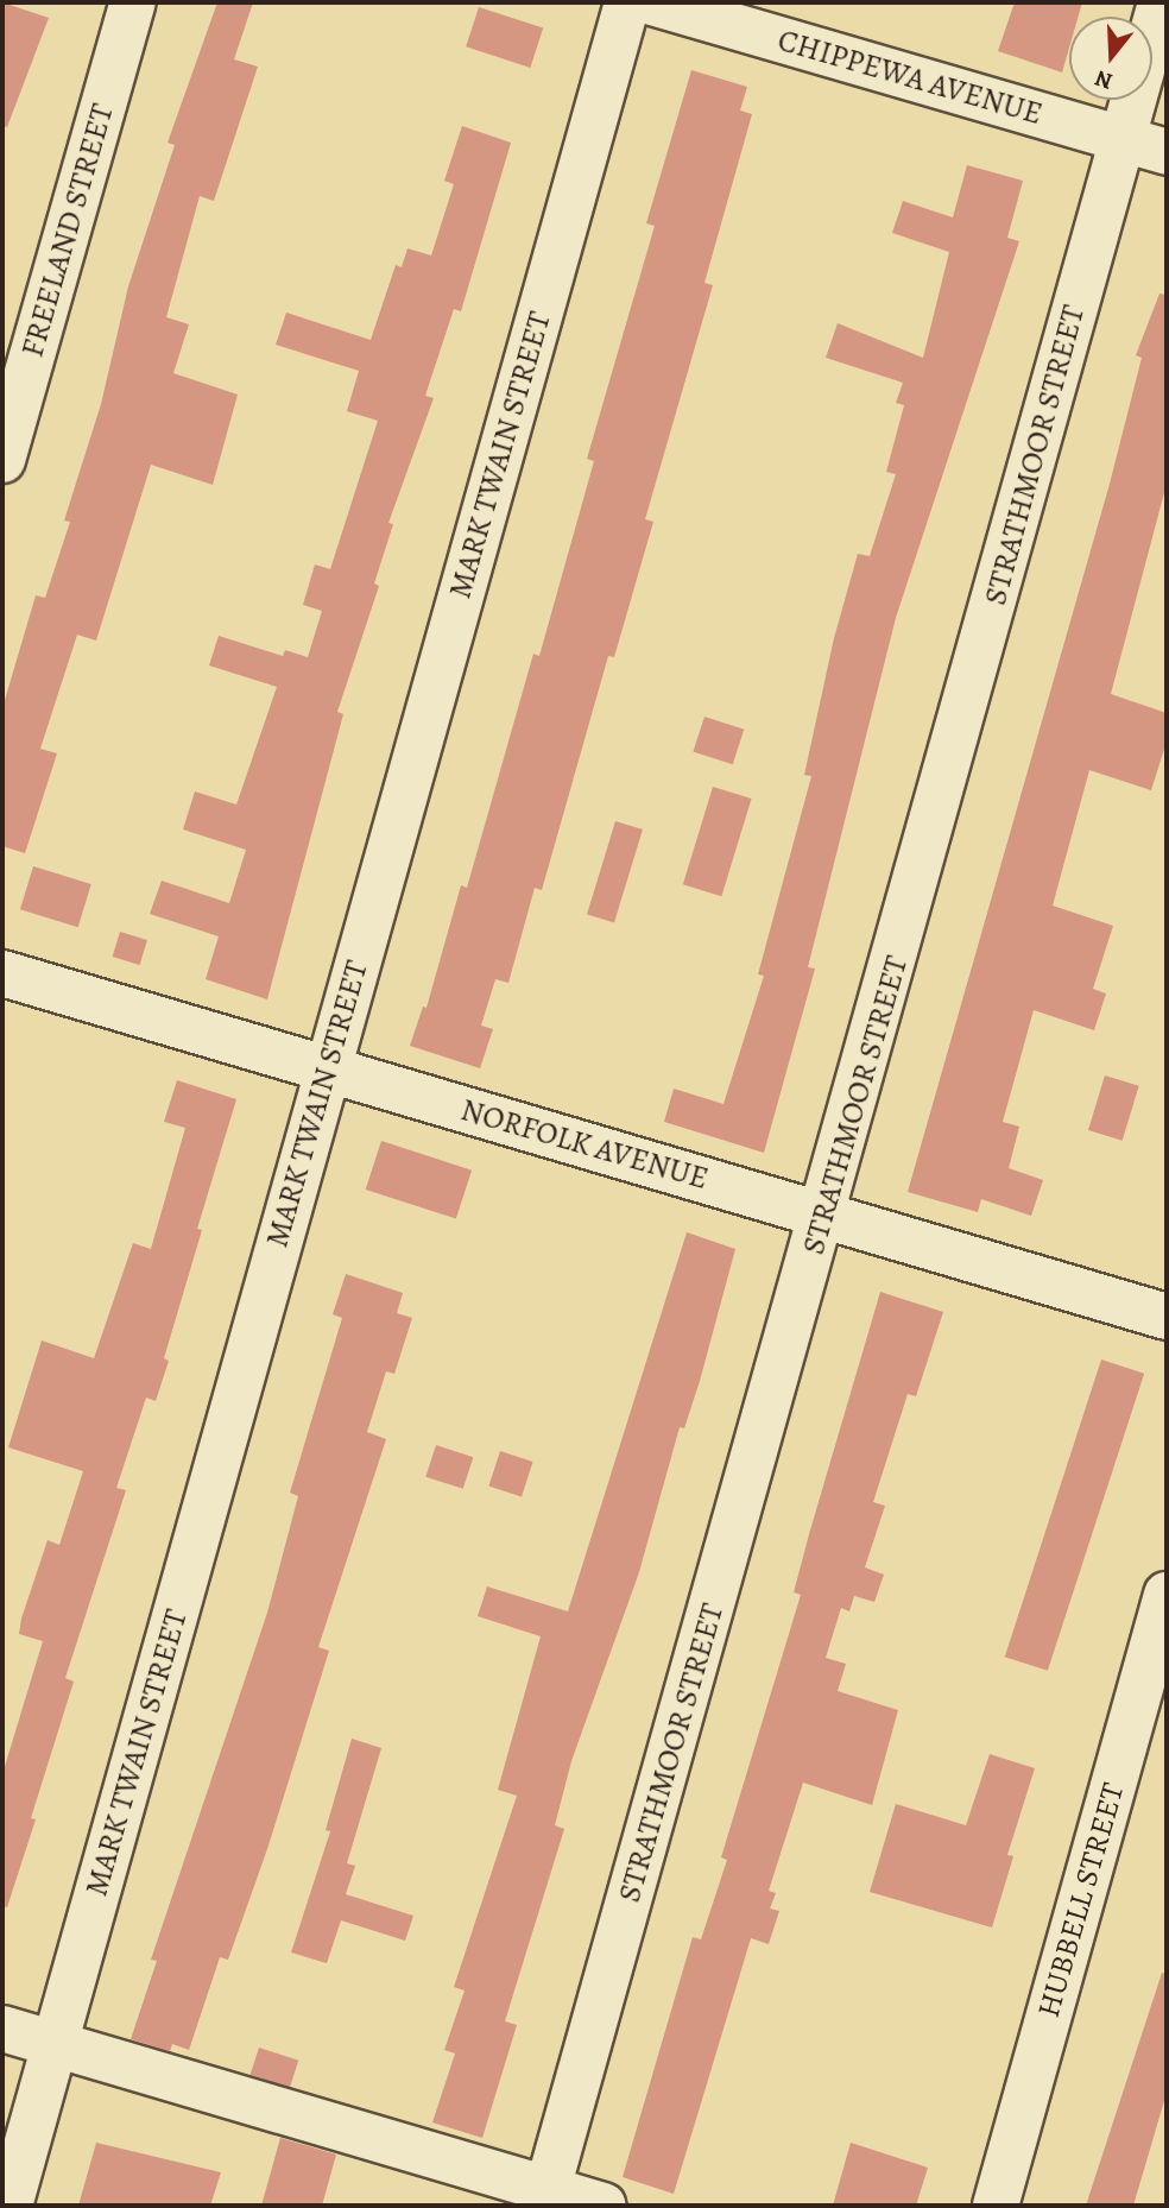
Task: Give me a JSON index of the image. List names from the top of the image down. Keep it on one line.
{"streets":{"street":["CHIPPEWA AVENUE","FREELAND STREET","MARK TWAIN STREET","STRATHMOOR STREET","NORFOLK AVENUE","HUBBELL STREET"]},"crossings":[["CHIPPEWA AVENUE","STRATHMOOR STREET"],["MARK TWAIN STREET","NORFOLK AVENUE"],["STRATHMOOR STREET","NORFOLK AVENUE"]],"north":"bottom"}
